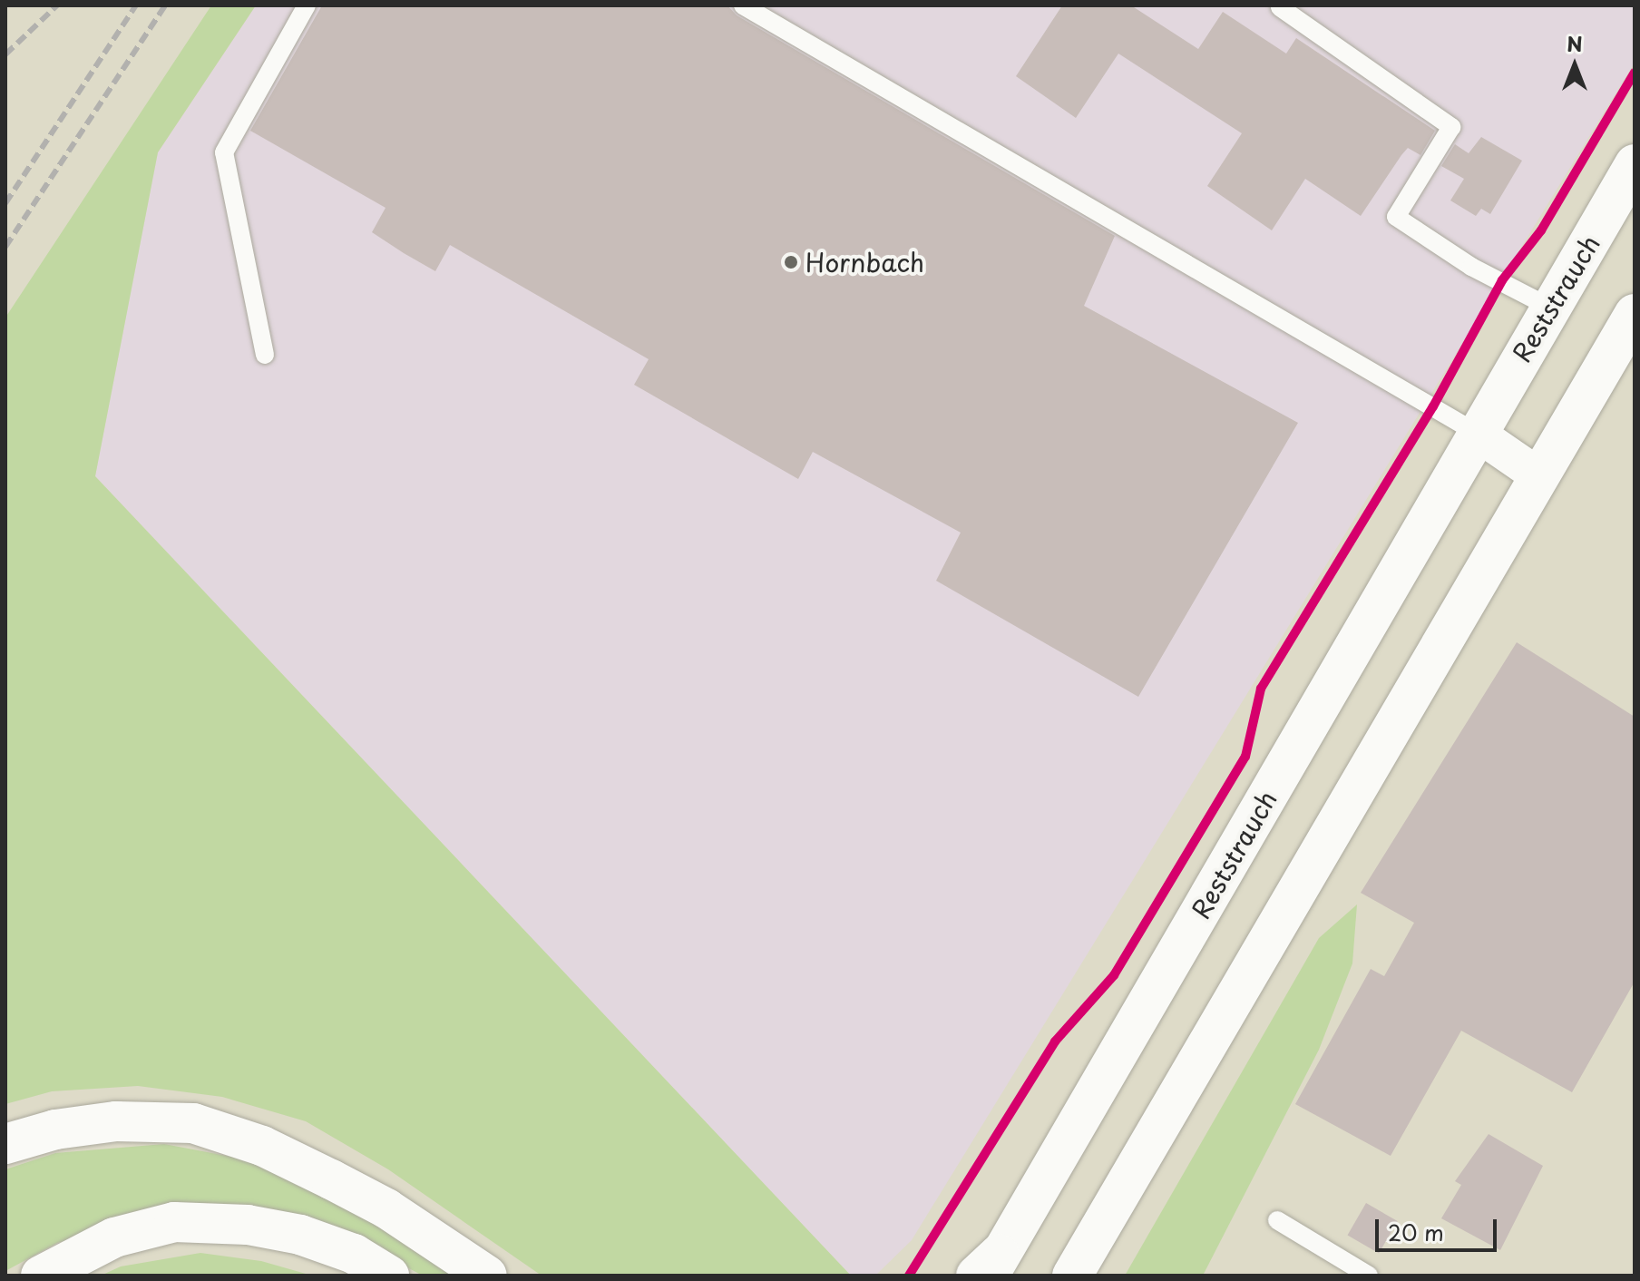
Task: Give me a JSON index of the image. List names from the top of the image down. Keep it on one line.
{"streets":{"main road":["Reststrauch"]},"places":["Hornbach"],"scale_bar":"20 m","north":"top"}
